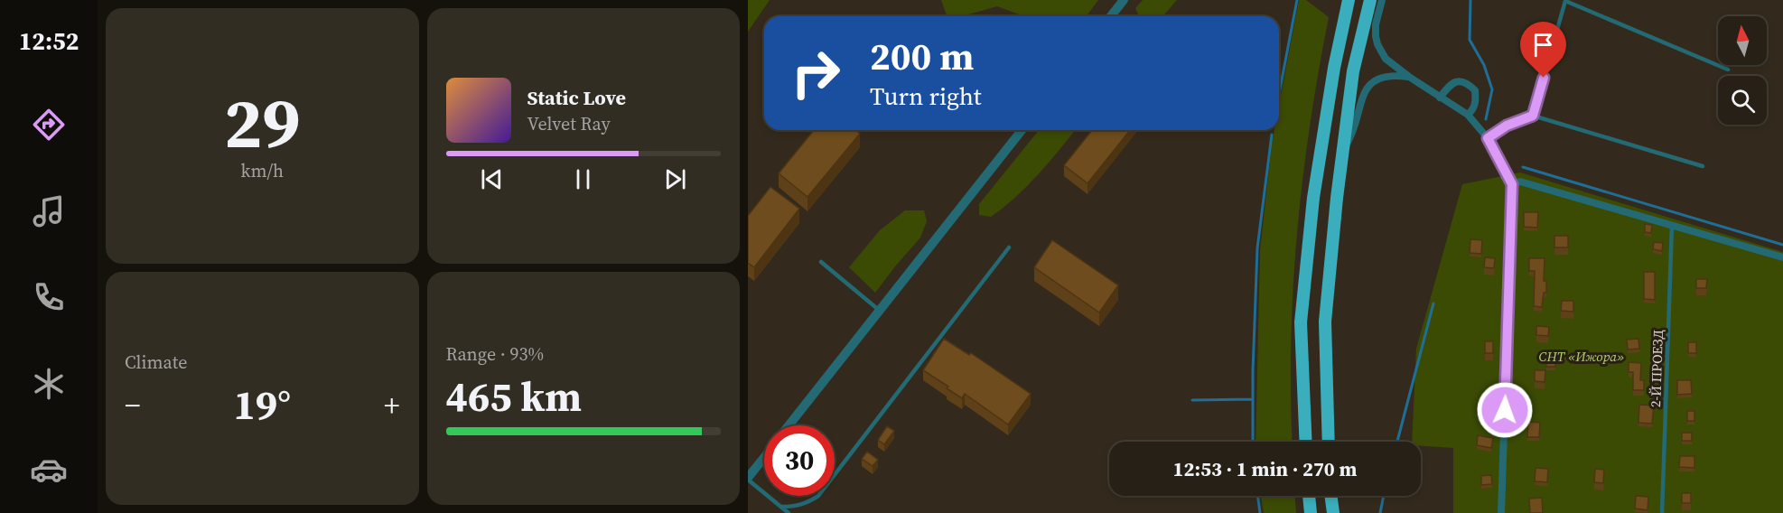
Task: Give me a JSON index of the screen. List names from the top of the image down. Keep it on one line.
{"streets":{"lane":["2-Й ПРОЕЗД"]},"parks":["СНТ «Ижора»"],"north":"top","page":{"tabs":"12:52","tile":[["29","km/h"],"Climate",["Range · 93%","465 km"]],"turn":["200 m","Turn right"],"song":["Static Love","Velvet Ray"],"heat":["−","19°","+"],"limit":"30","trip":"12:53 · 1 min · 270 m"}}
